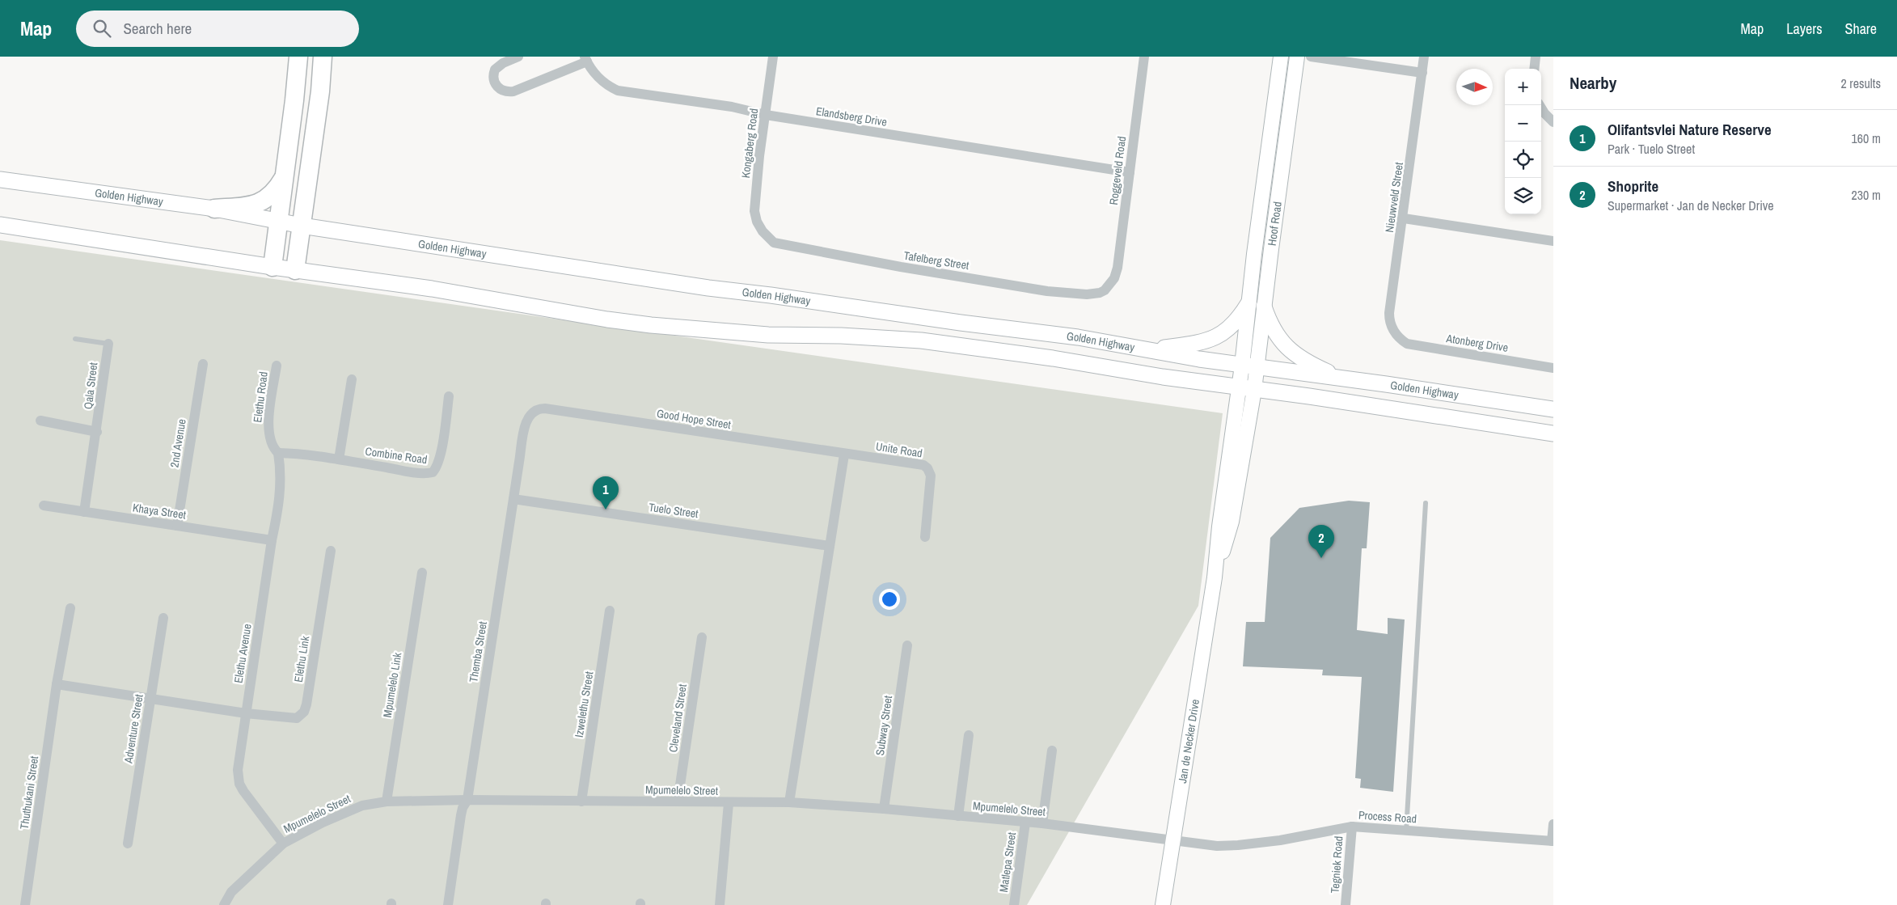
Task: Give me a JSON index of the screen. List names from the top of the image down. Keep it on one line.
{"streets":{"main road":["Golden Highway","Hoof Road","Jan de Necker Drive"],"street":["Elandsberg Drive","Kongaberg Road","Roggeveld Road","Nieuwveld Street","Tafelberg Street","Atonberg Drive","Qala Street","Elethu Road","Good Hope Street","2nd Avenue","Unite Road","Combine Road","Tuelo Street","Khaya Street","Themba Street","Elethu Avenue","Elethu Link","Mpumelelo Link","Izwelethu Street","Cleveland Street","Subway Street","Adventure Street","Mpumelelo Street","Thuthukani Street","Process Road","Matlepa Street","Tegniek Road"]},"crossings":[["Elandsberg Drive","Kongaberg Road"],["Elandsberg Drive","Roggeveld Road"],["Kongaberg Road","Tafelberg Street"],["Roggeveld Road","Tafelberg Street"],["Golden Highway","Hoof Road"],["Nieuwveld Street","Atonberg Drive"],["Hoof Road","Jan de Necker Drive"],["Qala Street","Khaya Street"],["Elethu Road","Combine Road"],["Elethu Road","Elethu Avenue"],["Good Hope Street","Unite Road"],["Good Hope Street","Themba Street"],["2nd Avenue","Khaya Street"],["Combine Road","Elethu Avenue"],["Tuelo Street","Themba Street"],["Khaya Street","Elethu Avenue"],["Themba Street","Mpumelelo Street"],["Elethu Avenue","Elethu Link"],["Elethu Avenue","Mpumelelo Street"],["Mpumelelo Link","Mpumelelo Street"],["Izwelethu Street","Mpumelelo Street"],["Cleveland Street","Mpumelelo Street"],["Subway Street","Mpumelelo Street"],["Jan de Necker Drive","Mpumelelo Street"],["Jan de Necker Drive","Process Road"],["Mpumelelo Street","Process Road"],["Mpumelelo Street","Matlepa Street"],["Process Road","Tegniek Road"]],"north":"right","page":{"header":"Map","search":"Search here","nav":["Map","Layers","Share"],"heading":["Nearby","2 results"],"map_buttons":["+","−"],"list":[{"mark":"1","name":"Olifantsvlei Nature Reserve","note":"Park · Tuelo Street","value":"160 m"},{"mark":"2","name":"Shoprite","note":"Supermarket · Jan de Necker Drive","value":"230 m"}],"pins":["1","2"]}}
